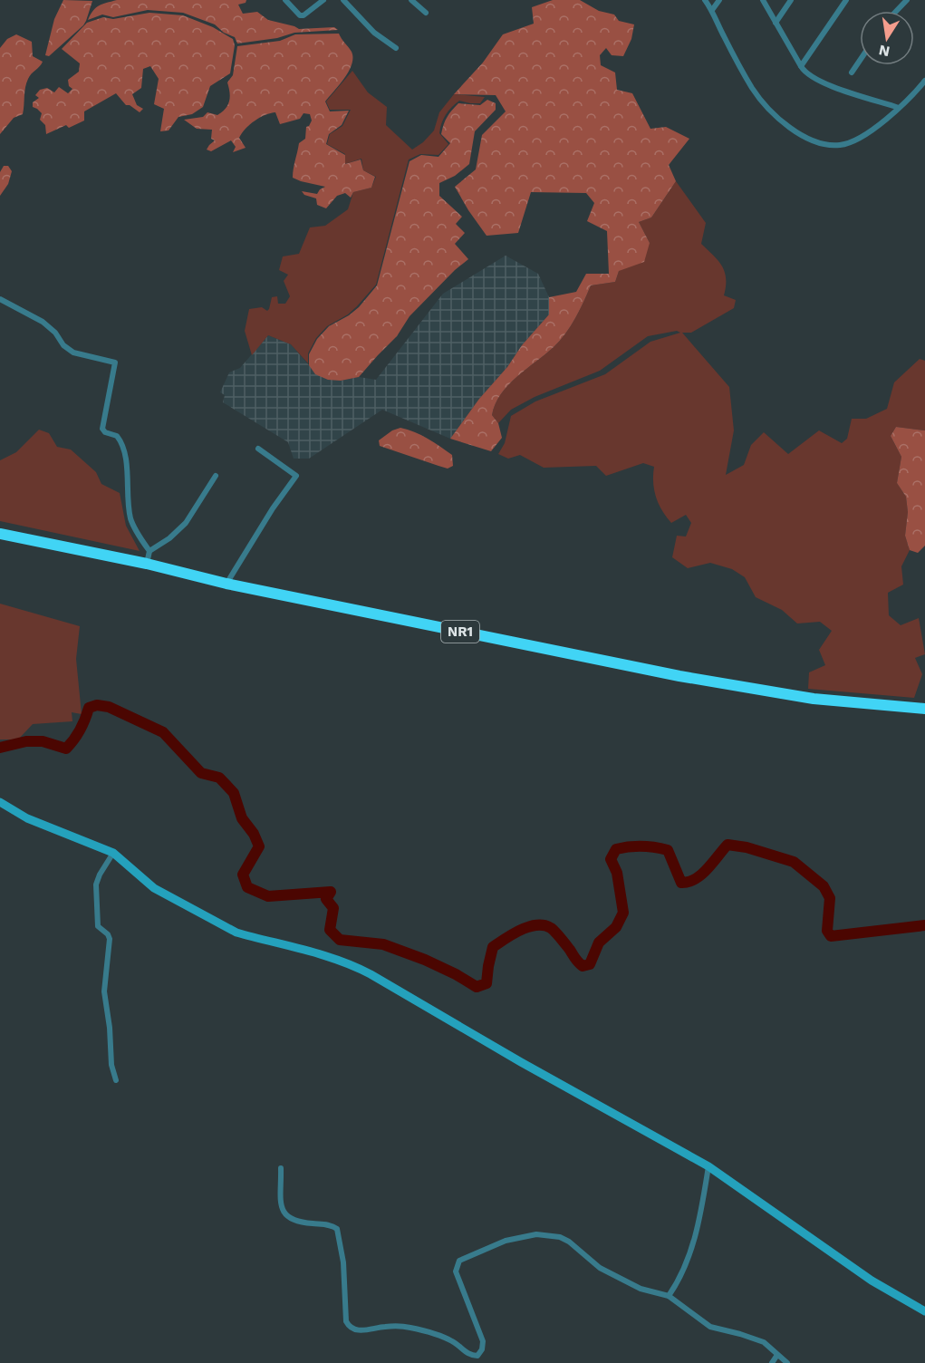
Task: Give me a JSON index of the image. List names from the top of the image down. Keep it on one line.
{"streets":{"highway":["NR1"]},"north":"bottom"}
